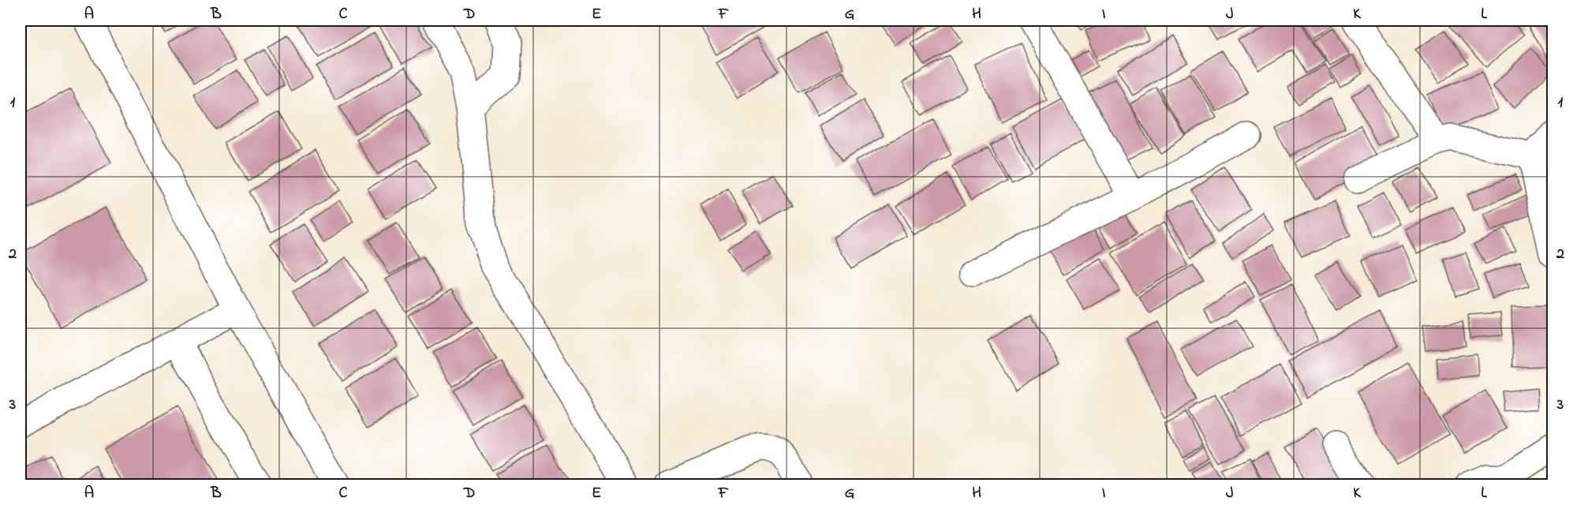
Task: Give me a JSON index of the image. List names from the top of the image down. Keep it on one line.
{"grid":{"columns":["A","B","C","D","E","F","G","H","I","J","K","L"],"rows":["1","2","3"]}}
